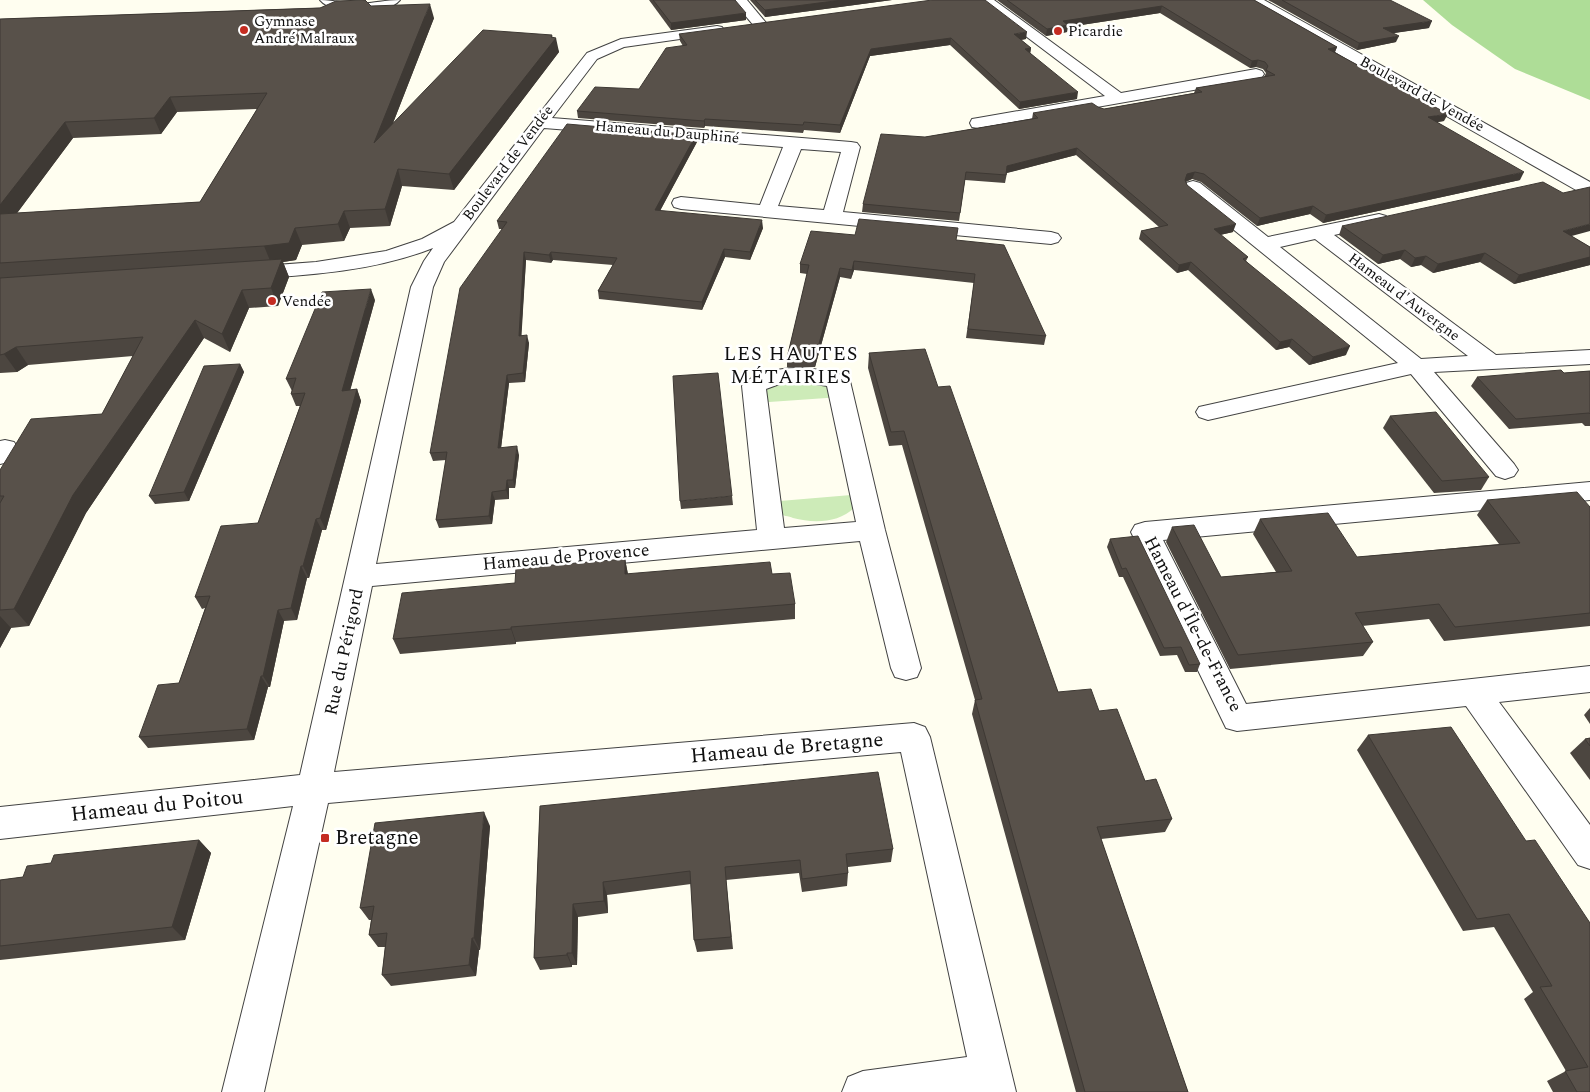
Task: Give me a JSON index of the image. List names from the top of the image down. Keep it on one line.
{"streets":{"street":["Boulevard de Vendée","Hameau du Dauphiné","Hameau d'Auvergne","Hameau de Provence","Hameau d'Île-de-France","Rue du Périgord","Hameau de Bretagne","Hameau du Poitou"]},"crossings":[["Boulevard de Vendée","Hameau du Dauphiné"],["Boulevard de Vendée","Rue du Périgord"],["Hameau de Provence","Rue du Périgord"],["Rue du Périgord","Hameau de Bretagne"],["Rue du Périgord","Hameau du Poitou"],["Hameau de Bretagne","Hameau du Poitou"]],"districts":["LES HAUTES MÉTAIRIES"],"places":{"other":["Gymnase André Malraux","Picardie","Vendée"],"transit":["Bretagne"]}}
